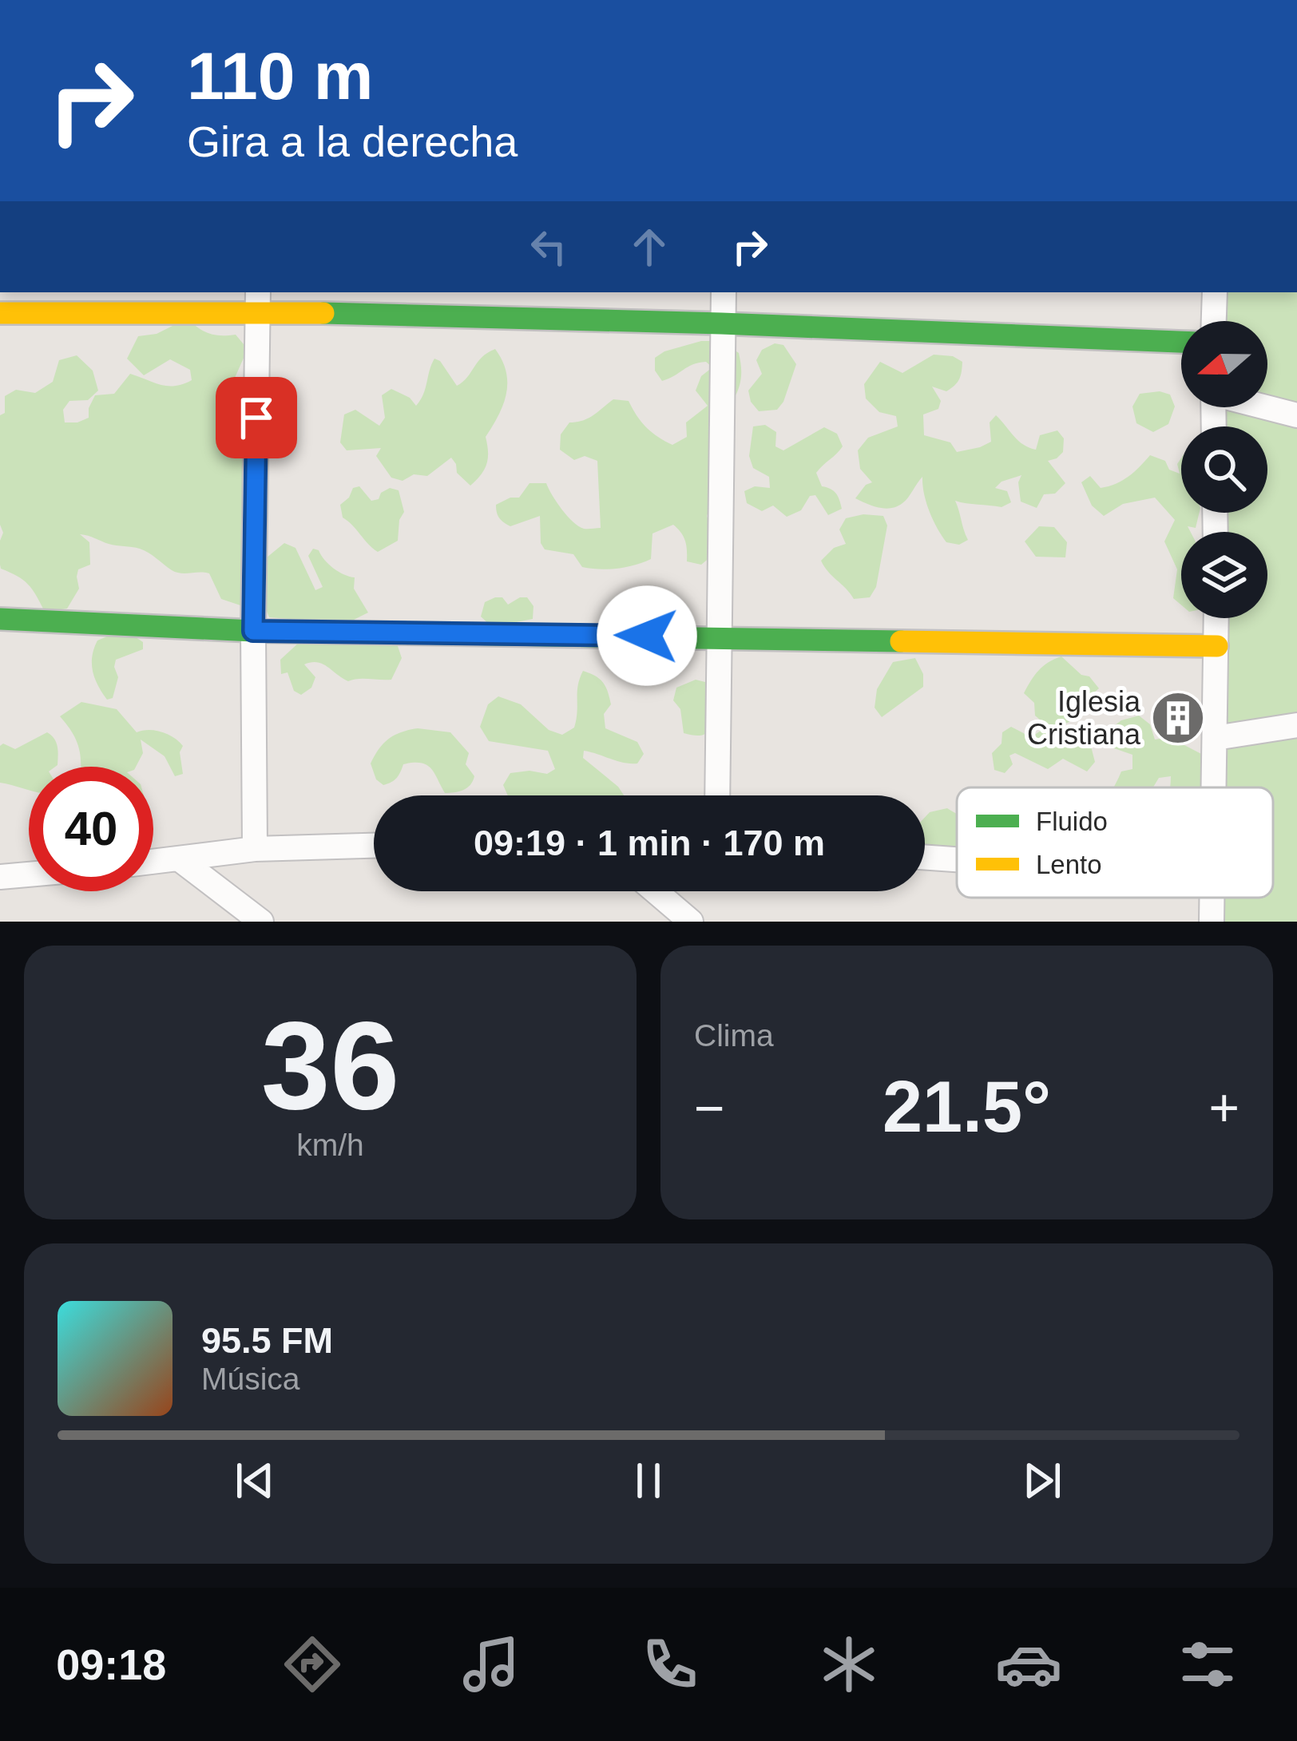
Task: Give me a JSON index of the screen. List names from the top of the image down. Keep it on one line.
{"places":{"building":["Iglesia Cristiana"]},"legend":["Fluido","Lento"],"north":"left","page":{"turn":["110 m","Gira a la derecha"],"limit":"40","trip":"09:19 · 1 min · 170 m","tile":[["36","km/h"],"Clima"],"heat":["−","21.5°","+"],"song":["95.5 FM","Música"],"tabs":"09:18"}}
